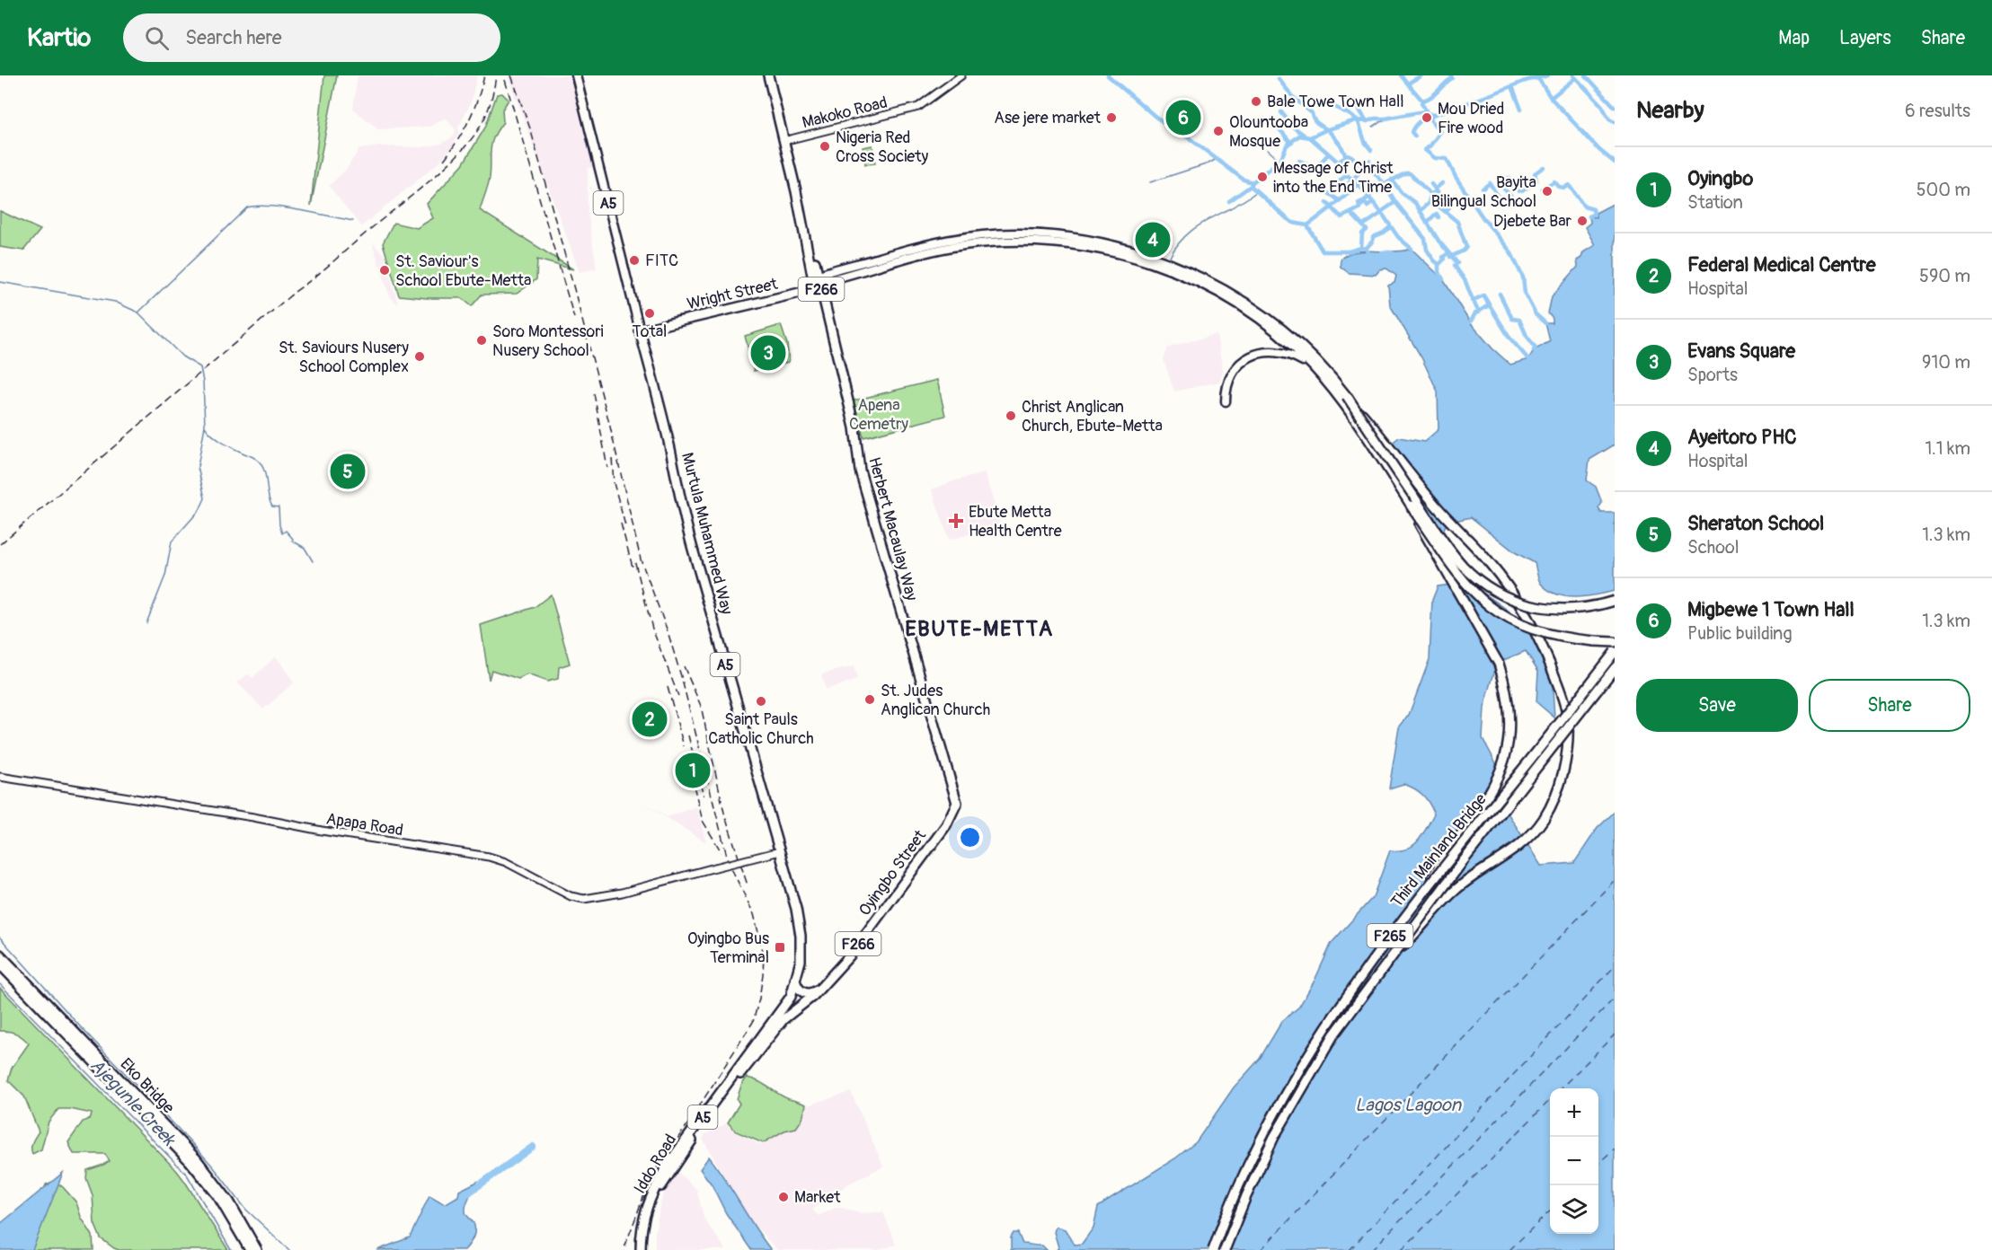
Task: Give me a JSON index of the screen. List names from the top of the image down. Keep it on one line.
{"streets":{"highway":["A5","F266","Wright Street","Herbert Macaulay Way","Murtula Muhammed Way","Third Mainland Bridge","Oyingbo Street","F265","Eko Bridge","Iddo Road"],"street":["Makoko Road","Apapa Road"]},"crossings":[["Makoko Road","Herbert Macaulay Way"],["Wright Street","Herbert Macaulay Way"],["Wright Street","Murtula Muhammed Way"],["Herbert Macaulay Way","Oyingbo Street"],["Murtula Muhammed Way","Iddo Road"],["Oyingbo Street","Iddo Road"]],"districts":["EBUTE-METTA"],"water":["Ajegunle Creek","Lagos Lagoon"],"parks":["Apena Cemetry"],"places":{"other":["Bale Towe Town Hall","Ase jere market","Mou Dried Fire wood","Olountooba Mosque","Nigeria Red Cross Society","Message of Christ into the End Time","Bayita Bilingual School","Djebete Bar","FITC","St. Saviour's School Ebute-Metta","Total","Soro Montessori Nusery School","St. Saviours Nusery School Complex","Christ Anglican Church, Ebute-Metta","St. Judes Anglican Church","Saint Pauls Catholic Church","Market"],"health":["Ebute Metta Health Centre"],"transit":["Oyingbo Bus Terminal"]},"page":{"header":"Kartio","search":"Search here","nav":["Map","Layers","Share"],"heading":["Nearby","6 results"],"pins":["6","4","3","5","2","1"],"list":[{"mark":"1","name":"Oyingbo","note":"Station","value":"500 m"},{"mark":"2","name":"Federal Medical Centre","note":"Hospital","value":"590 m"},{"mark":"3","name":"Evans Square","note":"Sports","value":"910 m"},{"mark":"4","name":"Ayeitoro PHC","note":"Hospital","value":"1.1 km"},{"mark":"5","name":"Sheraton School","note":"School","value":"1.3 km"},{"mark":"6","name":"Migbewe 1 Town Hall","note":"Public building","value":"1.3 km"}],"buttons":["Save","Share"],"map_buttons":["+","−"]}}
